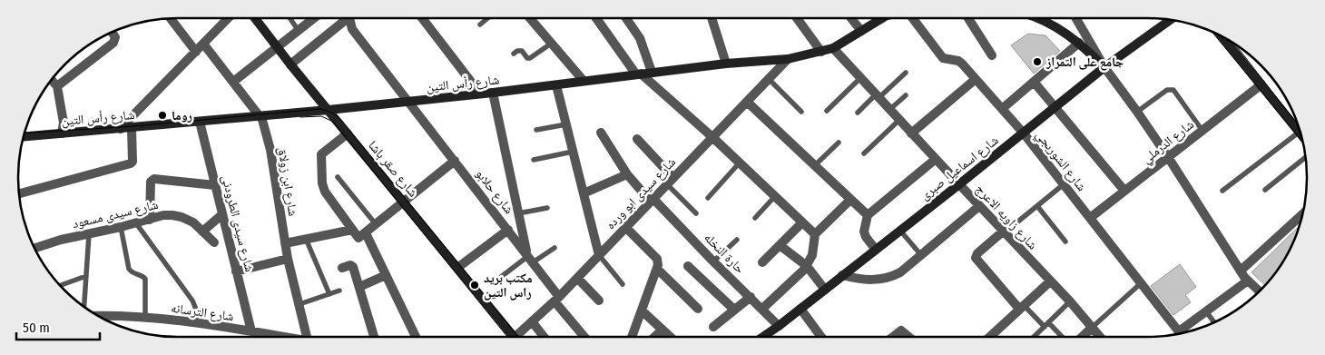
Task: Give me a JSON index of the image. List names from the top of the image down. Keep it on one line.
{"streets":{"main road":["شارع رأس التين","شارع اسماعيل صبرى","شارع صقر باشا"],"street":["شارع الدرملي","شارع الشوربجي","شارع ابن زولاق","شارع حلابو","شارع سيدى ابو ورده","شارع سيدى مسعود","شارع زاويه الاعرج","شارع سيدى الطرودنى","حارة النخله","شارع الترسانه"]},"crossings":[["شارع رأس التين","شارع صقر باشا"],["شارع رأس التين","شارع ابن زولاق"],["شارع رأس التين","شارع حلابو"],["شارع رأس التين","شارع سيدى ابو ورده"],["شارع رأس التين","شارع زاويه الاعرج"],["شارع رأس التين","شارع سيدى الطرودنى"],["شارع الدرملي","شارع الشوربجي"],["شارع الشوربجي","شارع اسماعيل صبرى"],["شارع اسماعيل صبرى","شارع زاويه الاعرج"],["شارع اسماعيل صبرى","حارة النخله"],["شارع حلابو","شارع سيدى ابو ورده"],["شارع سيدى ابو ورده","حارة النخله"],["شارع سيدى الطرودنى","شارع الترسانه"]],"places":["جامع على التمراز","روما","مكتب بريد راس التين"],"scale_bar":"50 m"}
